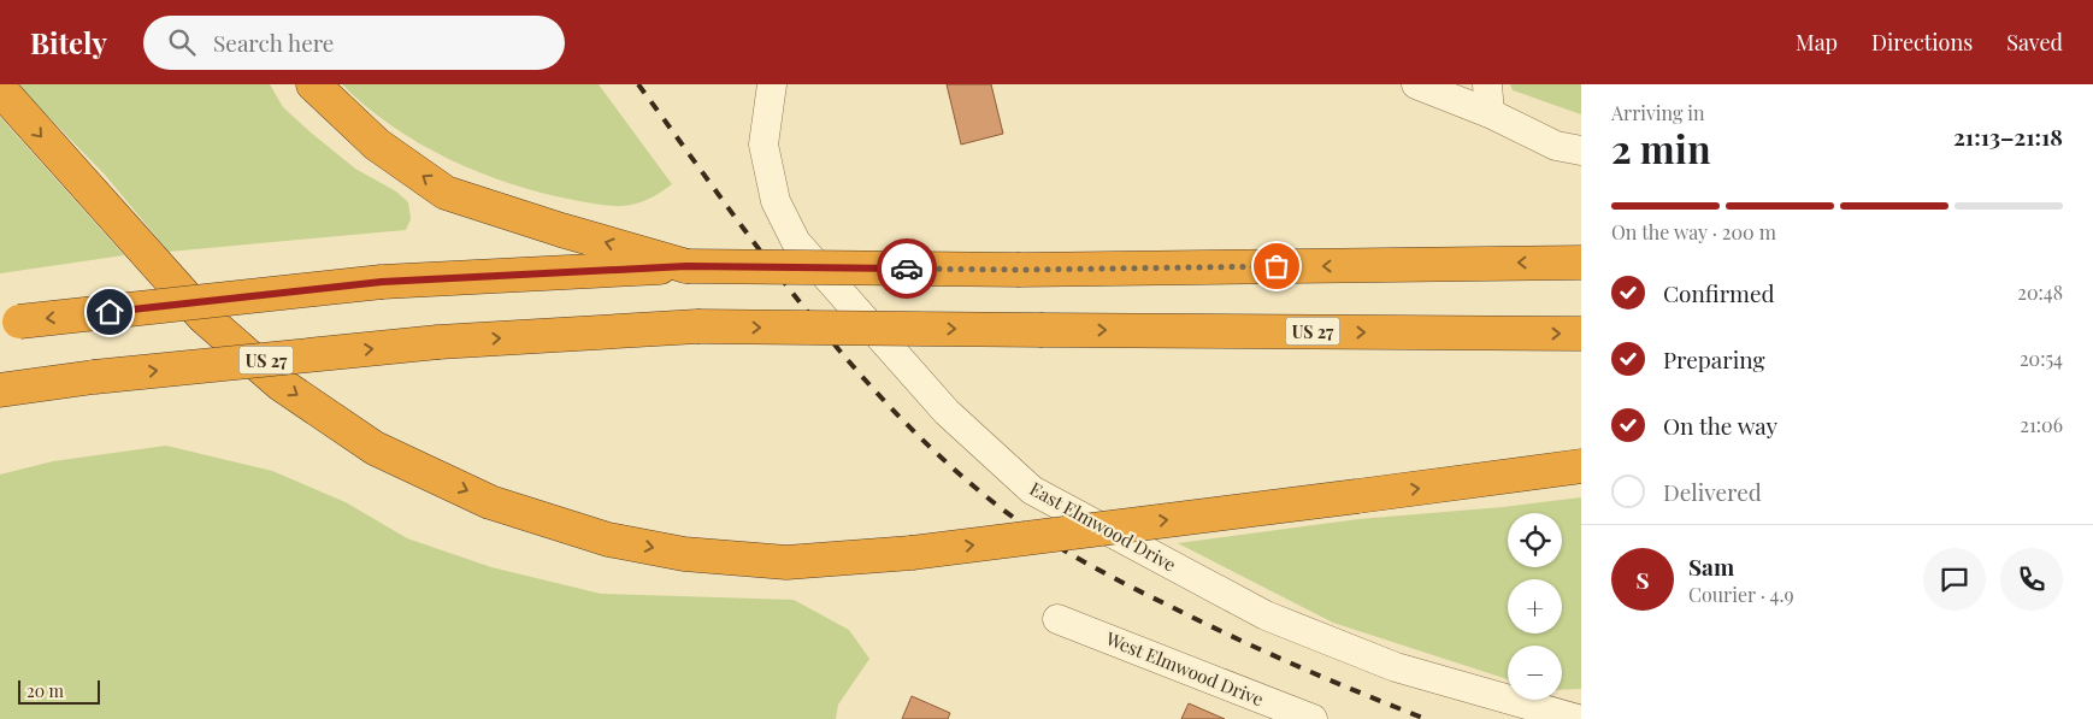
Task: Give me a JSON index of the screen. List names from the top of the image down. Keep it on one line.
{"streets":{"highway":["US 27"],"street":["East Elmwood Drive","West Elmwood Drive"]},"scale_bar":"20 m","page":{"header":"Bitely","search":"Search here","nav":["Map","Directions","Saved"],"heading":["2 min","Arriving in","21:13–21:18"],"panel":["Sam","Courier · 4.9"],"bar":"On the way · 200 m","list":[["Confirmed","20:48"],["Preparing","20:54"],["On the way","21:06"],"Delivered"],"map_buttons":["+","−"],"round":"S","scale":"20 m"}}
